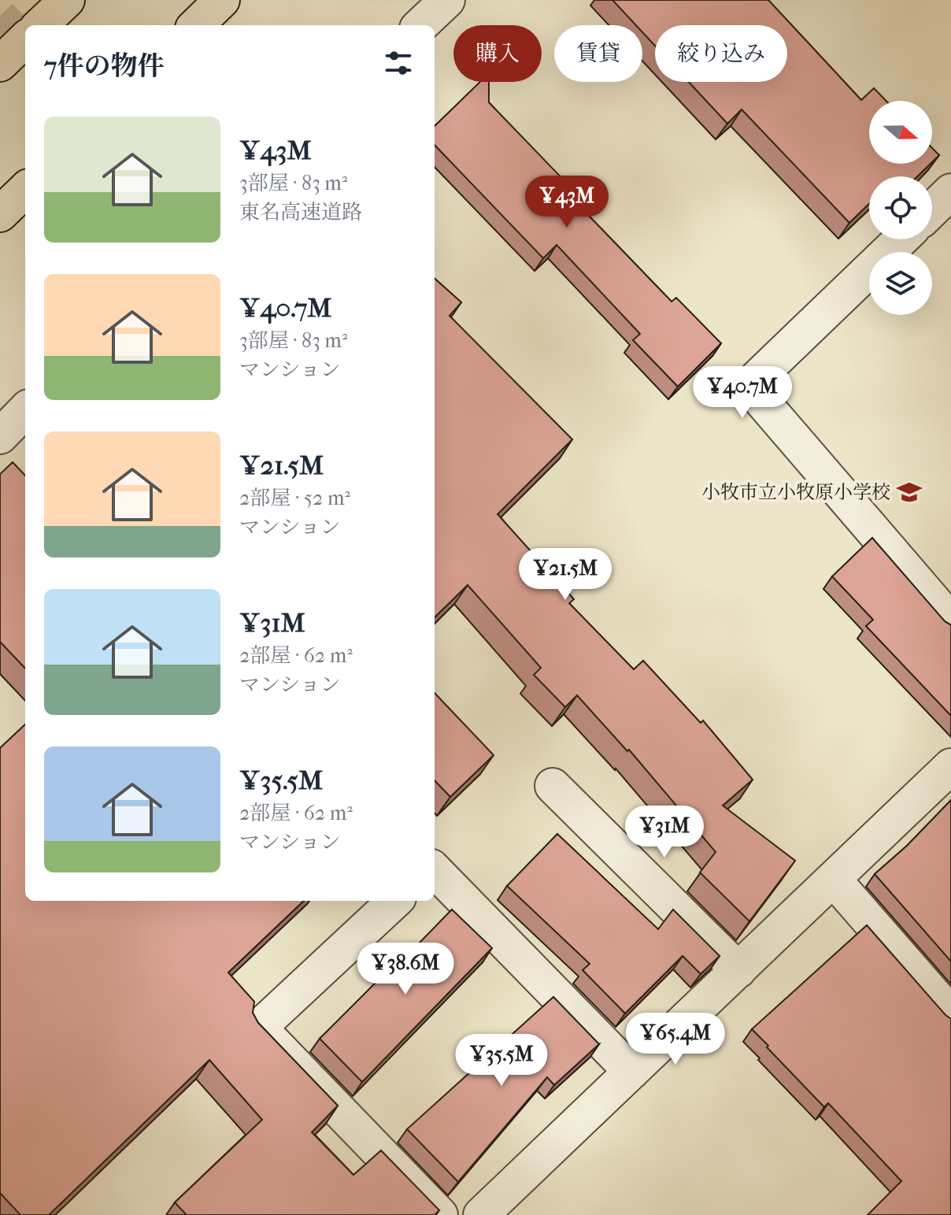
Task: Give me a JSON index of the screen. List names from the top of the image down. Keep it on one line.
{"places":{"school or university":["小牧市立小牧原小学校"]},"north":"right","page":{"chip":["購入","賃貸","絞り込み"],"heading":"7件の物件","list":[{"name":"¥43M","note":"3部屋 · 83 m² · 東名高速道路"},{"name":"¥40.7M","note":"3部屋 · 83 m² · マンション"},{"name":"¥21.5M","note":"2部屋 · 52 m² · マンション"},{"name":"¥31M","note":"2部屋 · 62 m² · マンション"},{"name":"¥35.5M","note":"2部屋 · 62 m² · マンション"}],"price":["¥43M","¥40.7M","¥21.5M","¥31M","¥38.6M","¥65.4M","¥35.5M"]}}
